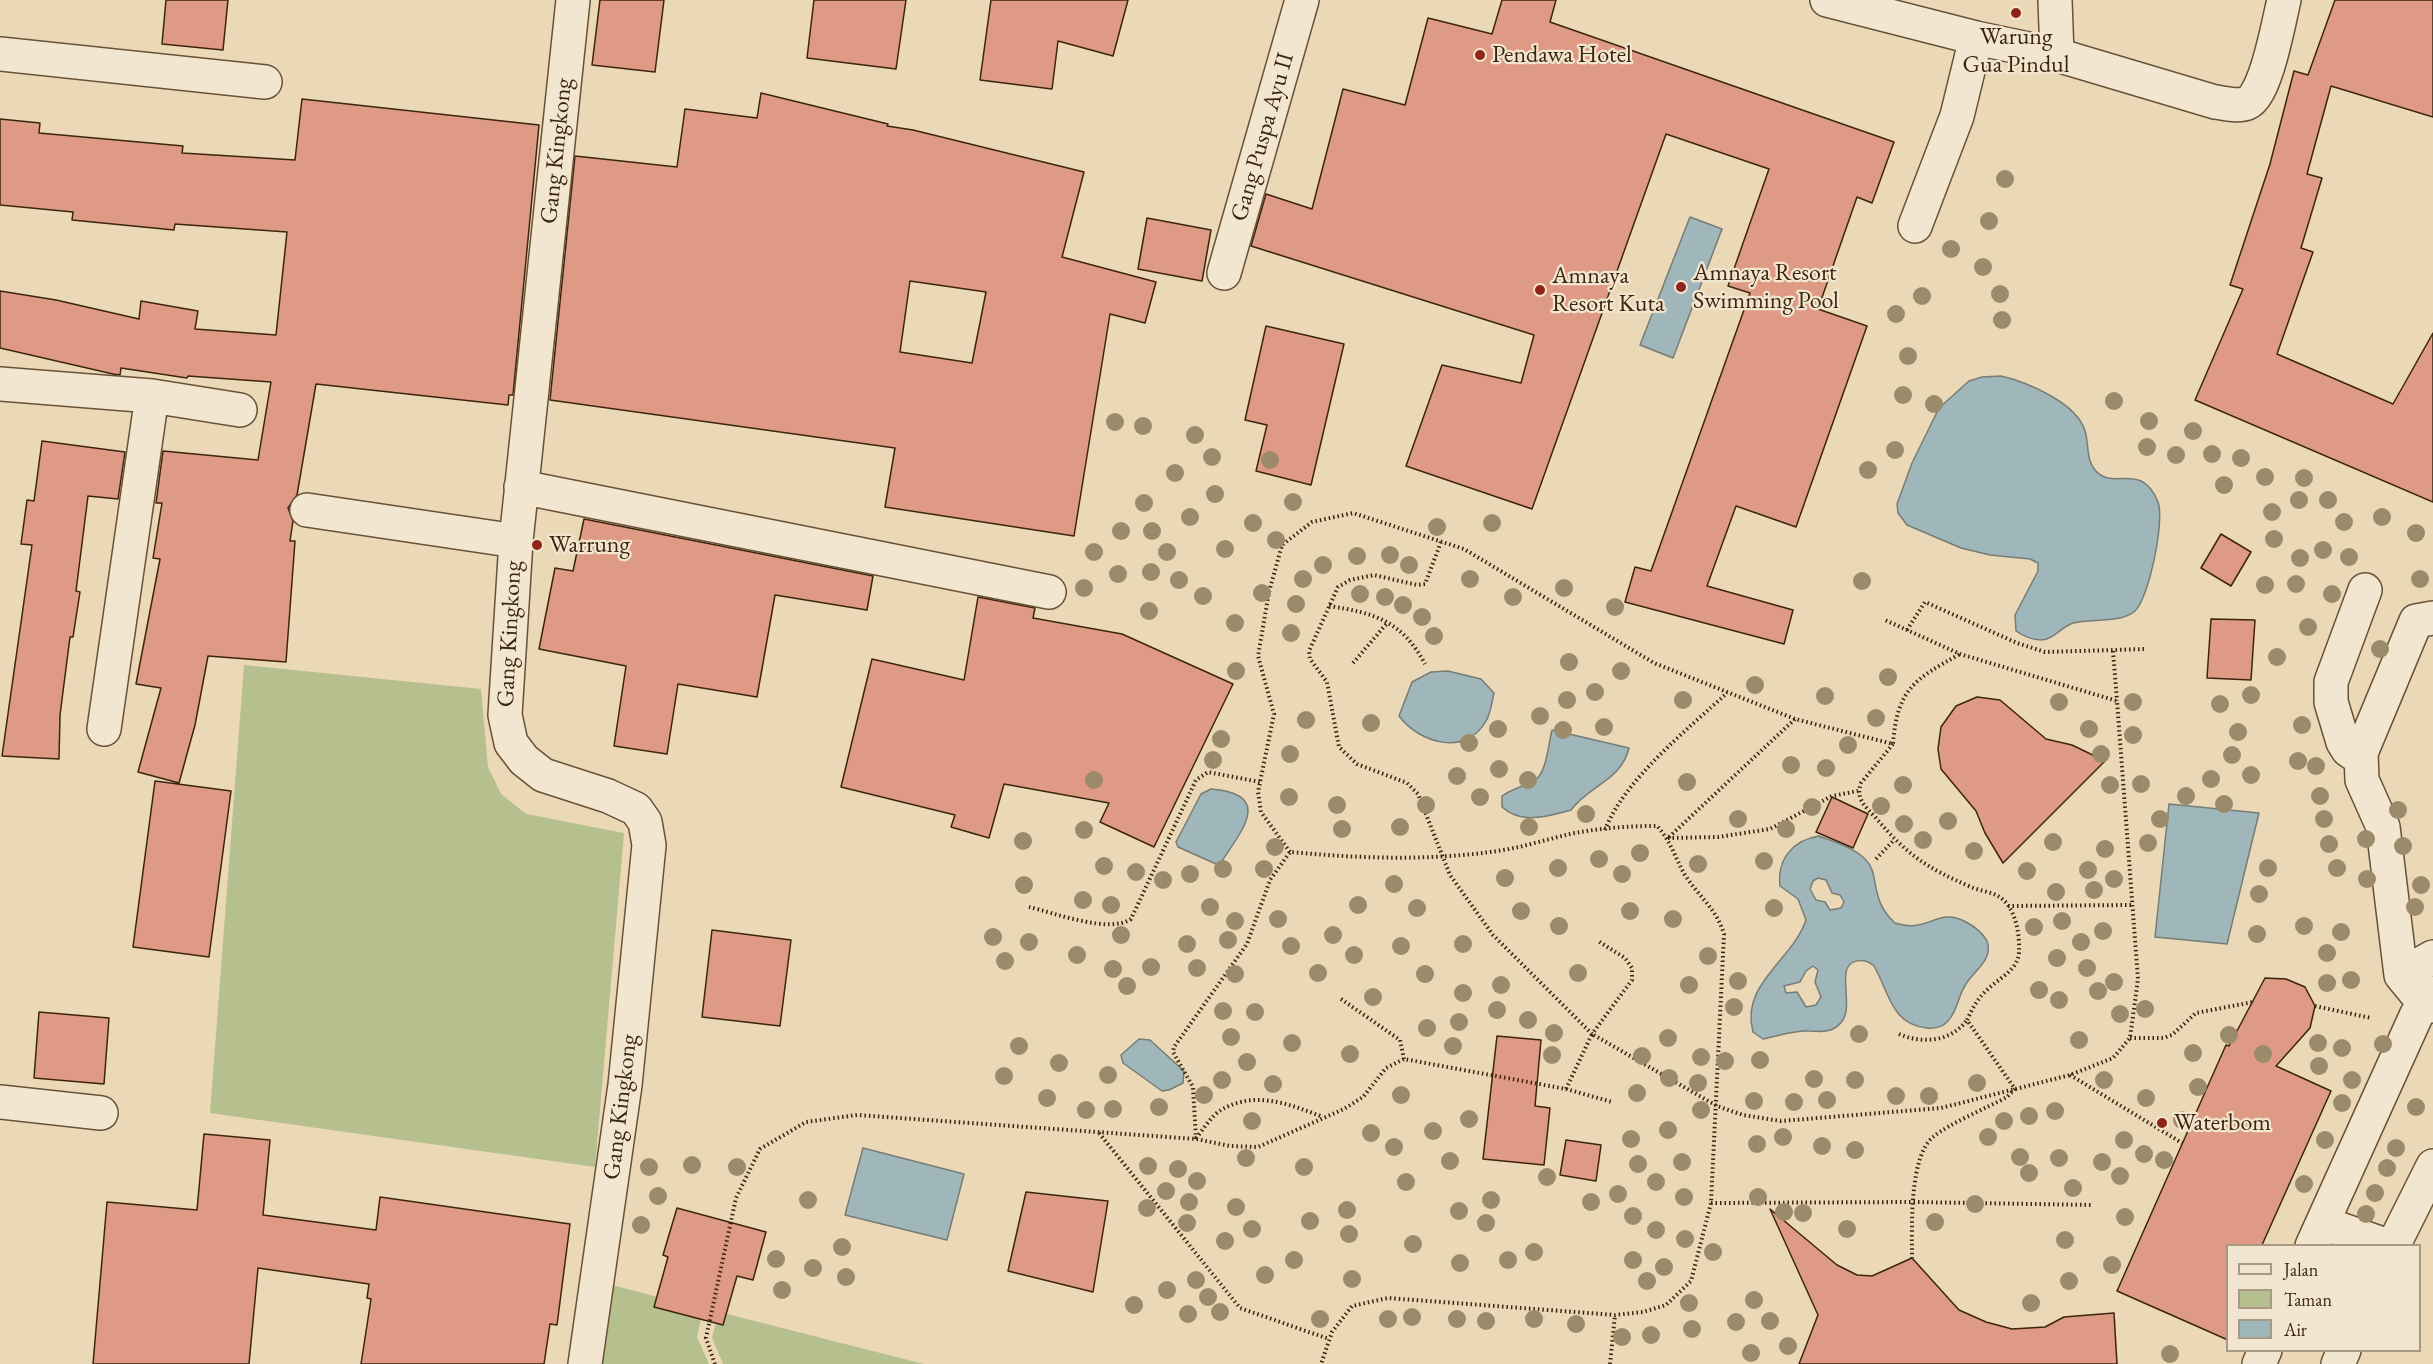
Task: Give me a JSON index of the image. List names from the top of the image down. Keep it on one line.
{"streets":{"street":["Gang Puspa Ayu II","Gang Kingkong"]},"places":["Warung Gua Pindul","Pendawa Hotel","Amnaya Resort Swimming Pool","Amnaya Resort Kuta","Warrung","Waterbom"],"legend":["Jalan","Taman","Air"]}
